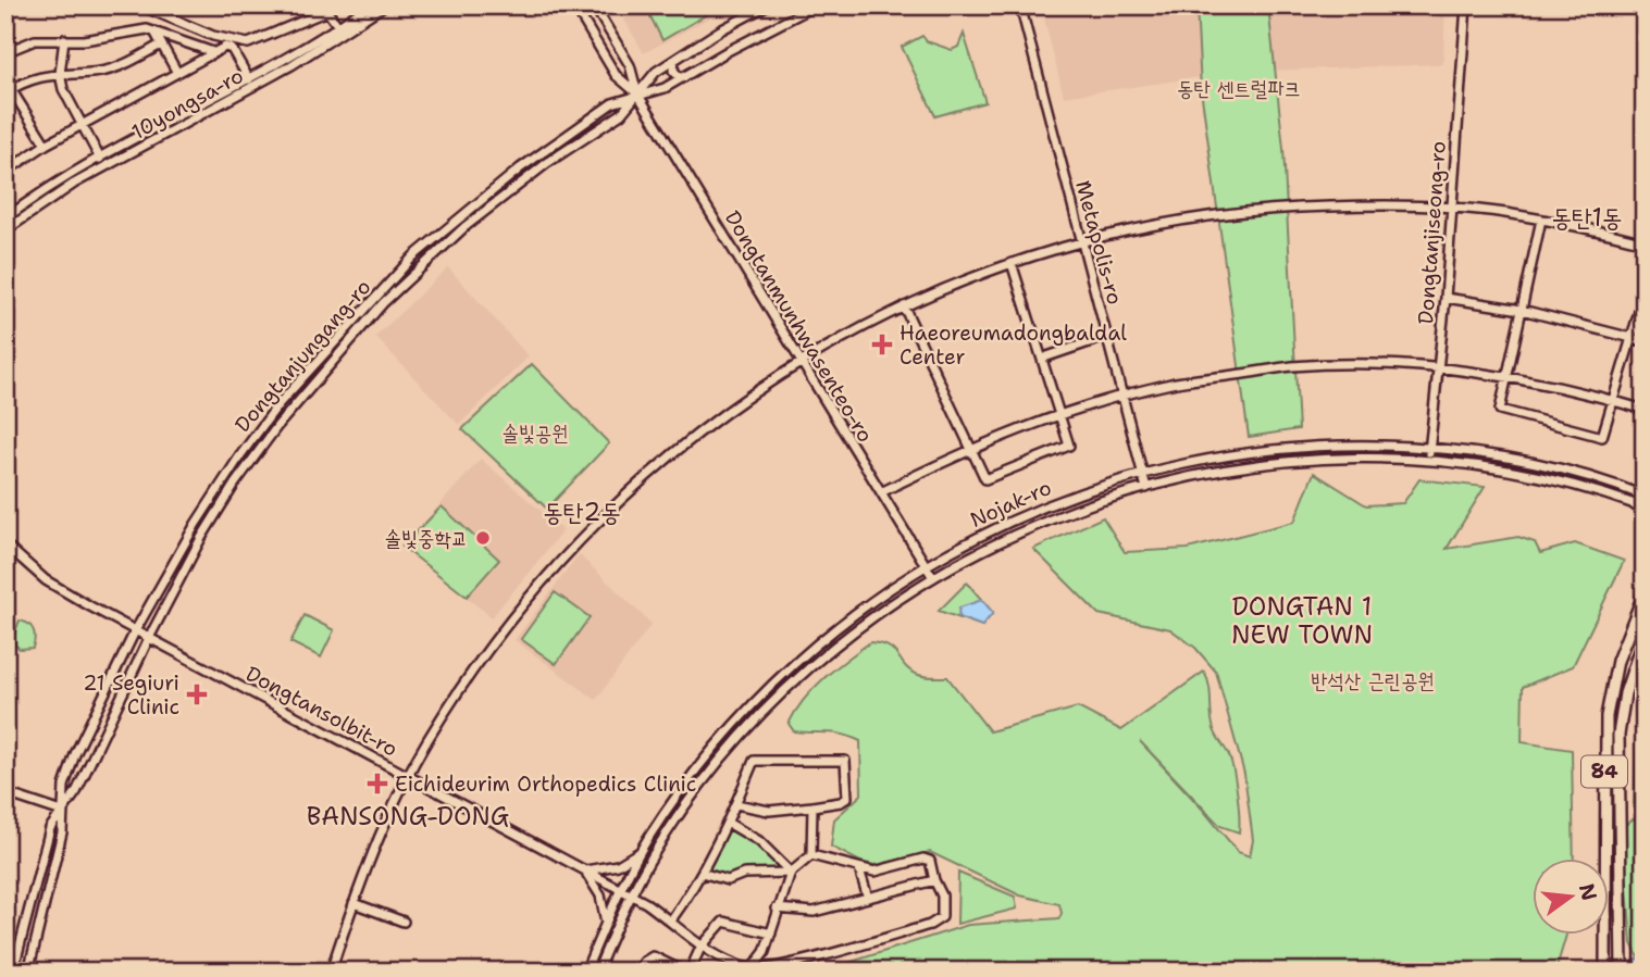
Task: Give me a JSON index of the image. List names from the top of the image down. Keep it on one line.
{"streets":{"main road":["84"],"street":["10yongsa-ro","Dongtanjiseong-ro","Metapolis-ro","Dongtanmunhwasenteo-ro","Dongtanjungang-ro","Nojak-ro","Dongtansolbit-ro"]},"crossings":[["Dongtanjiseong-ro","Nojak-ro"],["Metapolis-ro","Nojak-ro"],["Dongtanmunhwasenteo-ro","Dongtanjungang-ro"],["Dongtanmunhwasenteo-ro","Nojak-ro"],["Dongtanjungang-ro","Dongtansolbit-ro"],["Nojak-ro","Dongtansolbit-ro"]],"districts":["동탄1동","동탄2동","DONGTAN 1 NEW TOWN","BANSONG-DONG"],"parks":["동탄 센트럴파크","솔빛공원","반석산 근린공원"],"places":{"health":["Haeoreumadongbaldal Center","21 Segiuri Clinic","Eichideurim Orthopedics Clinic"],"other":["솔빛중학교"]},"north":"right"}
